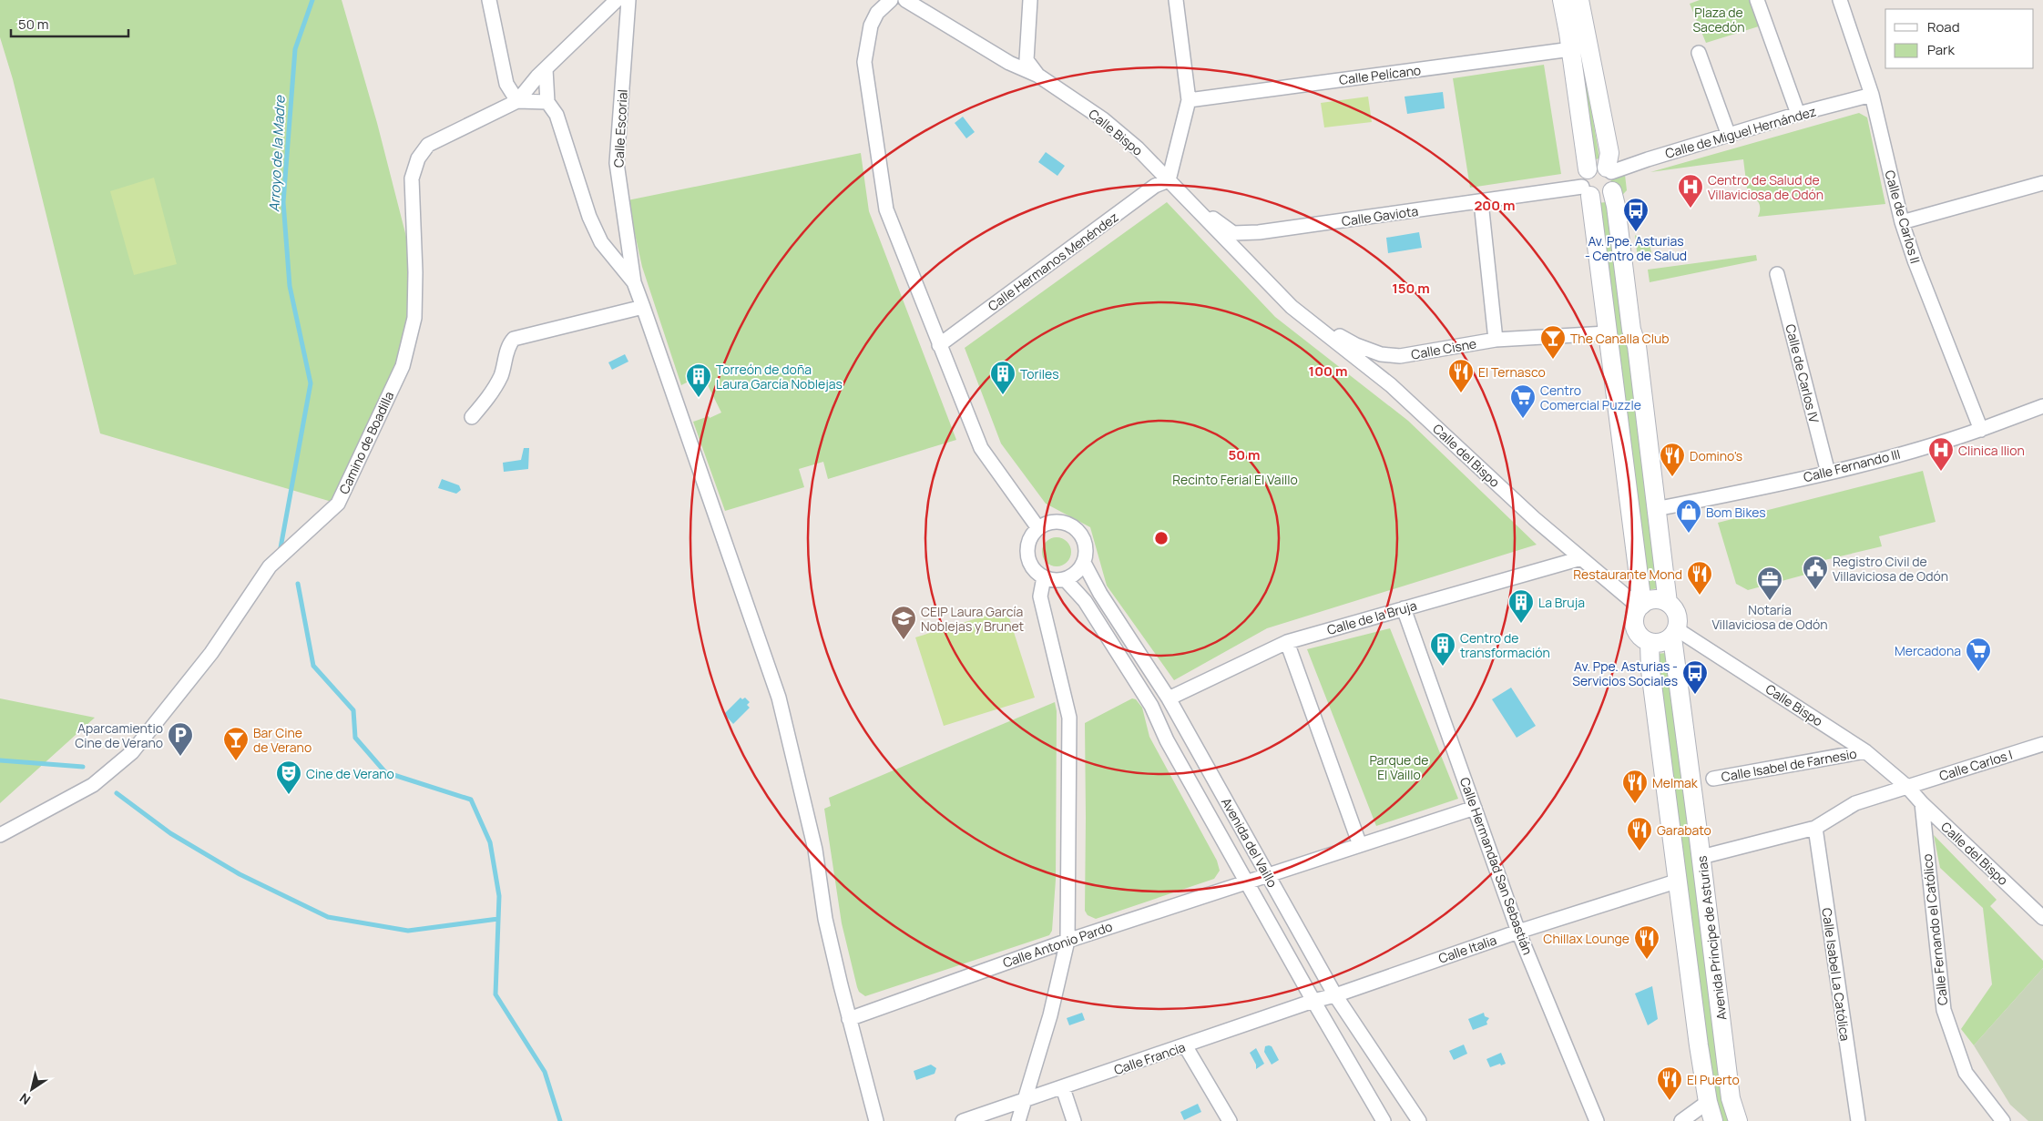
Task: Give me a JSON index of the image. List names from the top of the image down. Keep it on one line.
{"streets":{"street":["Calle Pelícano","Calle Escorial","Calle Bispo","Calle de Miguel Hernández","Calle Gaviota","Calle de Carlos II","Calle Hermanos Menéndez","Calle Cisne","Calle de Carlos IV","Camino de Boadilla","Calle del Bispo","Calle Fernando III","Calle de la Bruja","Calle Isabel de Farnesio","Calle Carlos I","Avenida del Vaillo","Calle Hermandad San Sebastián","Calle Fernando el Católico","Avenida Príncipe de Asturias","Calle Antonio Pardo","Calle Italia","Calle Isabel La Católica","Calle Francia"]},"crossings":[["Calle Bispo","Calle Gaviota"],["Calle Bispo","Calle Hermanos Menéndez"],["Calle Bispo","Calle Cisne"],["Calle Bispo","Calle del Bispo"],["Calle Bispo","Calle Isabel de Farnesio"],["Calle Bispo","Calle Carlos I"],["Calle Bispo","Avenida Príncipe de Asturias"],["Calle de Miguel Hernández","Calle Gaviota"],["Calle de Miguel Hernández","Calle de Carlos II"],["Calle de Carlos II","Calle Fernando III"],["Calle Cisne","Calle del Bispo"],["Calle de Carlos IV","Calle Fernando III"],["Calle del Bispo","Calle de la Bruja"],["Calle del Bispo","Calle Carlos I"],["Calle del Bispo","Calle Fernando el Católico"],["Calle del Bispo","Avenida Príncipe de Asturias"],["Calle de la Bruja","Avenida del Vaillo"],["Calle de la Bruja","Calle Hermandad San Sebastián"],["Calle Carlos I","Avenida Príncipe de Asturias"],["Calle Carlos I","Calle Isabel La Católica"],["Avenida del Vaillo","Calle Antonio Pardo"],["Avenida del Vaillo","Calle Italia"],["Avenida del Vaillo","Calle Francia"],["Calle Hermandad San Sebastián","Calle Antonio Pardo"],["Calle Hermandad San Sebastián","Calle Italia"],["Avenida Príncipe de Asturias","Calle Italia"],["Calle Italia","Calle Francia"]],"water":["Arroyo de la Madre"],"parks":["Plaza de Sacedón","Recinto Ferial El Vaillo","Parque de El Vaillo"],"places":{"hospital":["Centro de Salud de Villaviciosa de Odón","Clinica Ilion"],"bus stop":["Av. Ppe. Asturias - Centro de Salud","Av. Ppe. Asturias - Servicios Sociales"],"bar":["The Canalla Club","Bar Cine de Verano"],"restaurant":["El Ternasco","Domino's","Restaurante Mond","Melmak","Garabato","Chillax Lounge","El Puerto"],"building":["Toriles","Torreón de doña Laura García Noblejas","La Bruja","Centro de transformación"],"supermarket":["Centro Comercial Puzzle","Mercadona"],"shop":["Bom Bikes"],"public building":["Registro Civil de Villaviciosa de Odón"],"office":["Notaría Villaviciosa de Odón"],"school or university":["CEIP Laura García Noblejas y Brunet"],"parking":["Aparcamientio Cine de Verano"],"theatre":["Cine de Verano"]},"legend":["Road","Park"],"scale_bar":"50 m","north":"bottom left","rings":["200 m","150 m","100 m","50 m"]}
